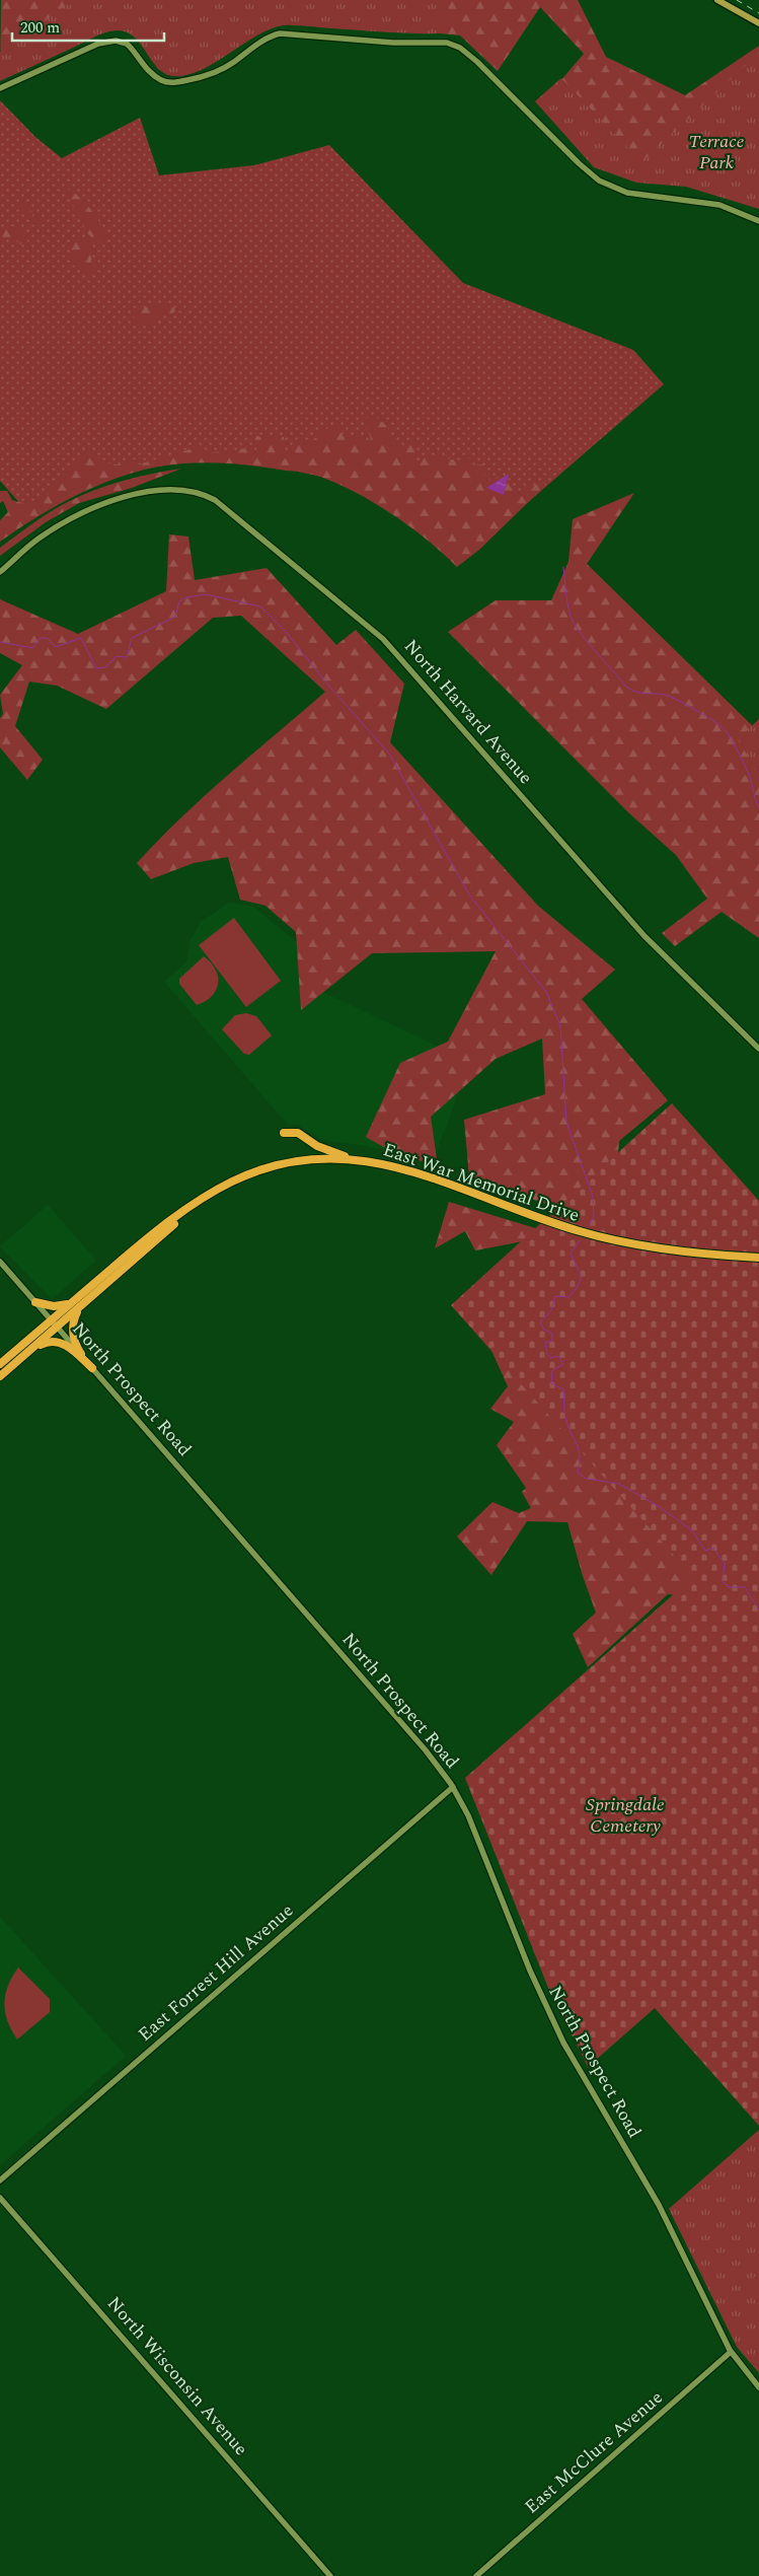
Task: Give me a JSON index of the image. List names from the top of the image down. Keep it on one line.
{"streets":{"highway":["East War Memorial Drive"],"street":["North Harvard Avenue","North Prospect Road","East Forrest Hill Avenue","North Wisconsin Avenue","East McClure Avenue"]},"crossings":[["East War Memorial Drive","North Prospect Road"],["North Prospect Road","East Forrest Hill Avenue"],["North Prospect Road","East McClure Avenue"]],"parks":["Terrace Park","Springdale Cemetery"],"scale_bar":"200 m"}
